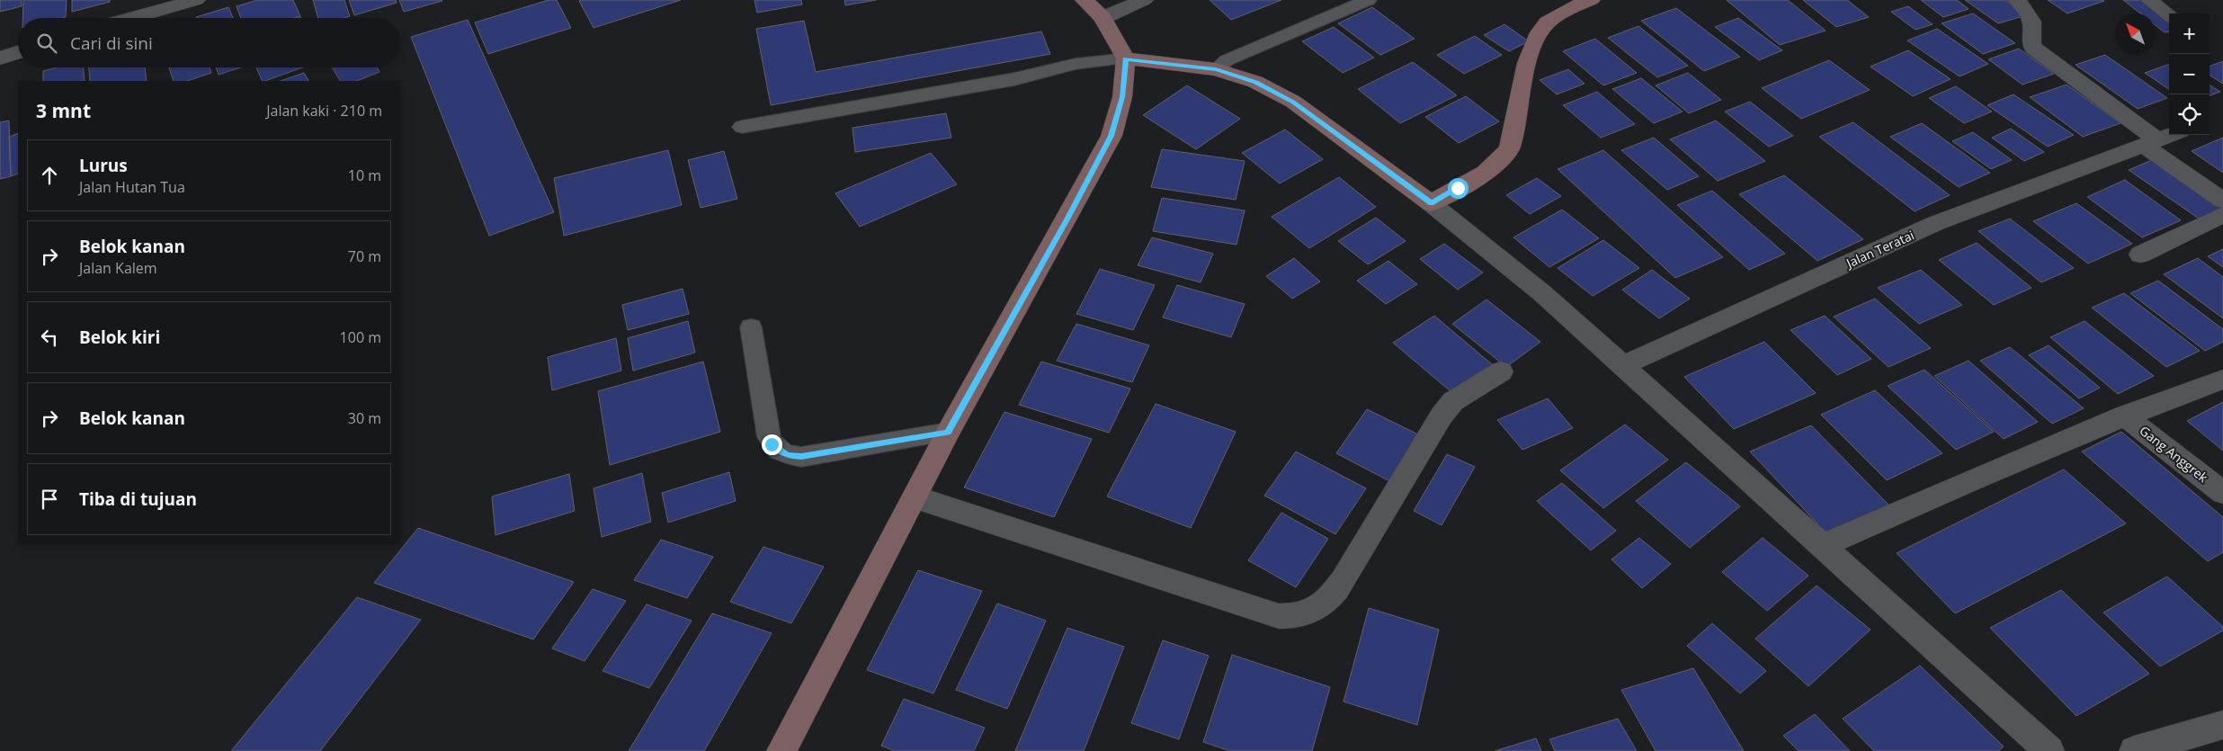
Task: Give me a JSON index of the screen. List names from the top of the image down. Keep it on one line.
{"streets":{"street":["Jalan Teratai","Gang Anggrek"]},"north":"top left","page":{"map_buttons":["+","−"],"search":"Cari di sini","heading":["3 mnt","Jalan kaki · 210 m"],"list":[["Lurus","Jalan Hutan Tua","10 m"],["Belok kanan","Jalan Kalem","70 m"],["Belok kiri","100 m"],["Belok kanan","30 m"],"Tiba di tujuan"]}}
